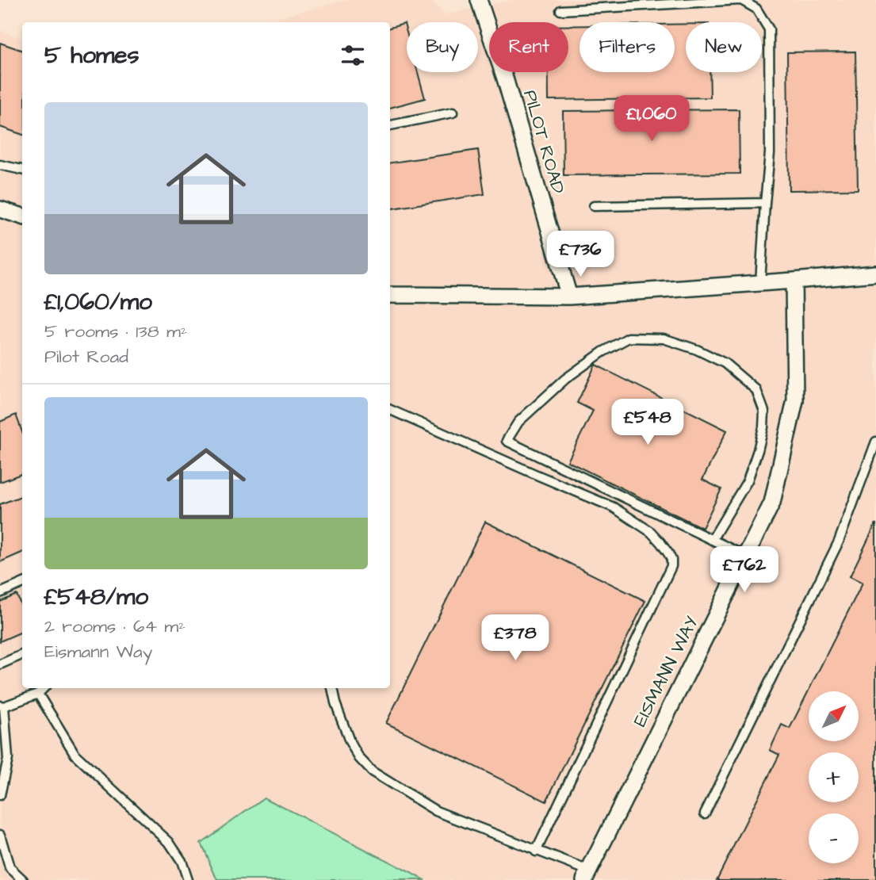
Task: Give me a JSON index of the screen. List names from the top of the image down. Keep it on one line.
{"streets":{"street":["PILOT ROAD","EISMANN WAY"]},"north":"top right","page":{"chip":["Buy","Rent","Filters","New"],"heading":"5 homes","list":[{"name":"£1,060/mo","note":"5 rooms · 138 m² · Pilot Road"},{"name":"£548/mo","note":"2 rooms · 64 m² · Eismann Way"}],"price":["£1,060","£736","£548","£762","£378"],"map_buttons":["+","−"]}}
